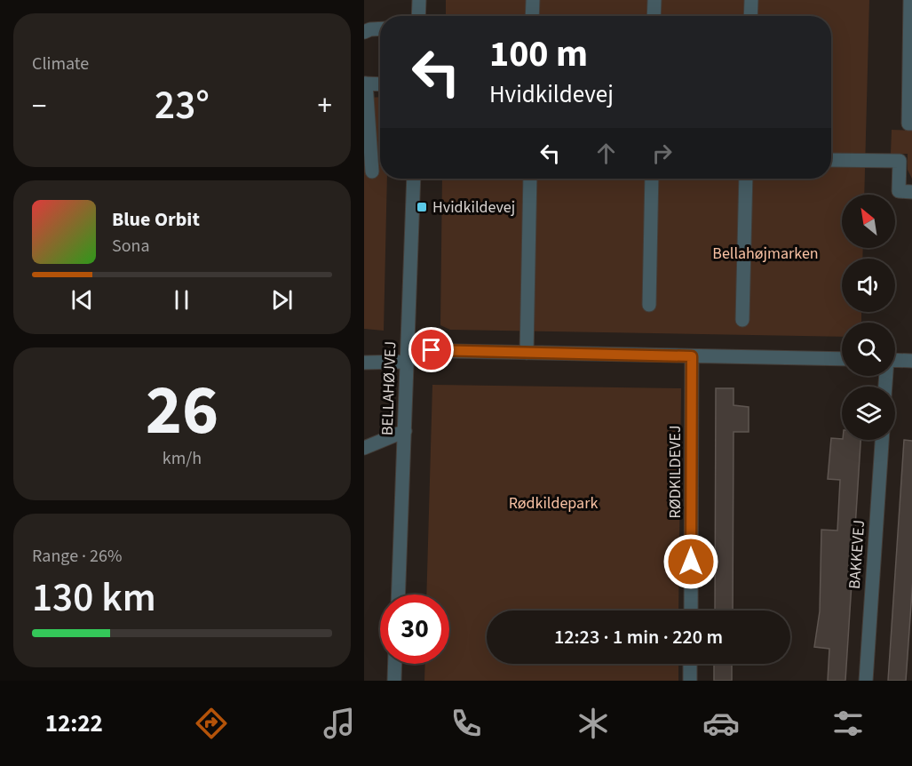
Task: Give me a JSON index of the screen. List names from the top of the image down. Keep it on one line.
{"streets":{"street":["BELLAHØJVEJ","RØDKILDEVEJ","BAKKEVEJ"]},"parks":["Bellahøjmarken","Rødkildepark"],"places":{"transit":["Hvidkildevej"]},"north":"top left","page":{"tile":["Climate",["26","km/h"],["Range · 26%","130 km"]],"turn":["100 m","Hvidkildevej"],"heat":["−","23°","+"],"song":["Blue Orbit","Sona"],"limit":"30","trip":"12:23 · 1 min · 220 m","tabs":"12:22"}}
